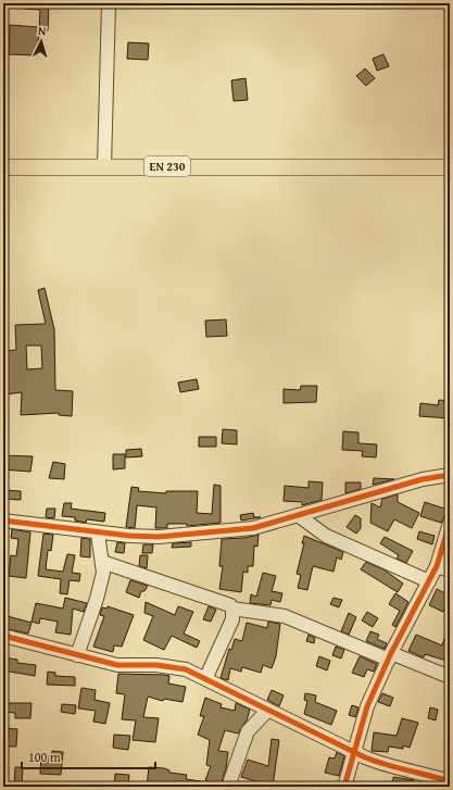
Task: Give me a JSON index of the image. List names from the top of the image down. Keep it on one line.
{"streets":{"main road":["EN 230"]},"scale_bar":"100 m","north":"top"}
